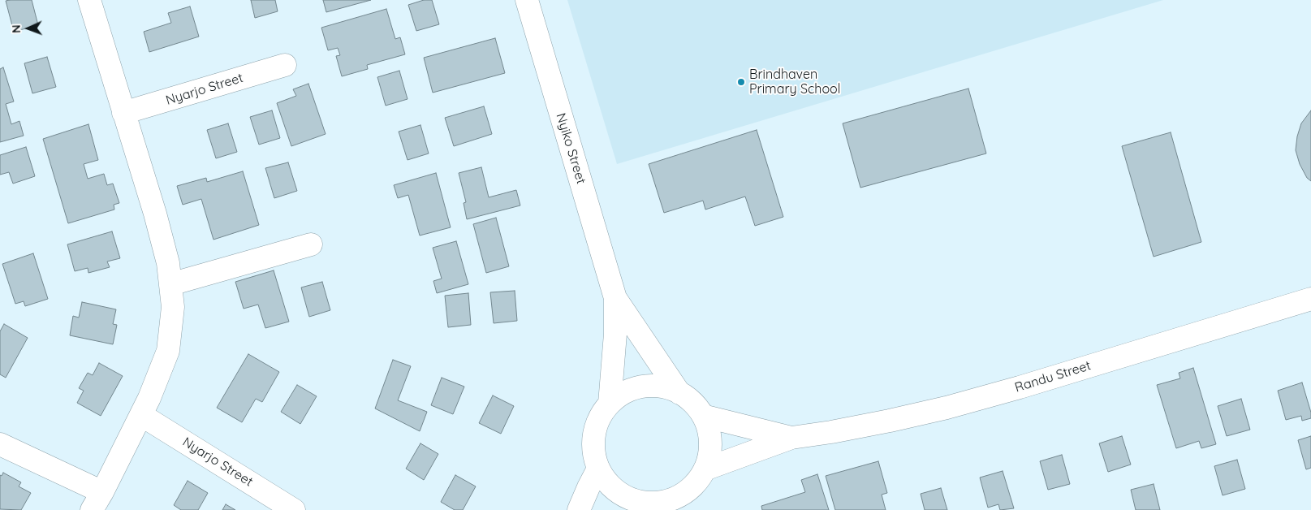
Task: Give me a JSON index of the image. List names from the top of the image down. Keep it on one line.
{"streets":{"street":["Nyarjo Street","Nyiko Street","Randu Street"]},"crossings":[["Nyiko Street","Randu Street"]],"places":["Brindhaven Primary School"],"north":"left"}
